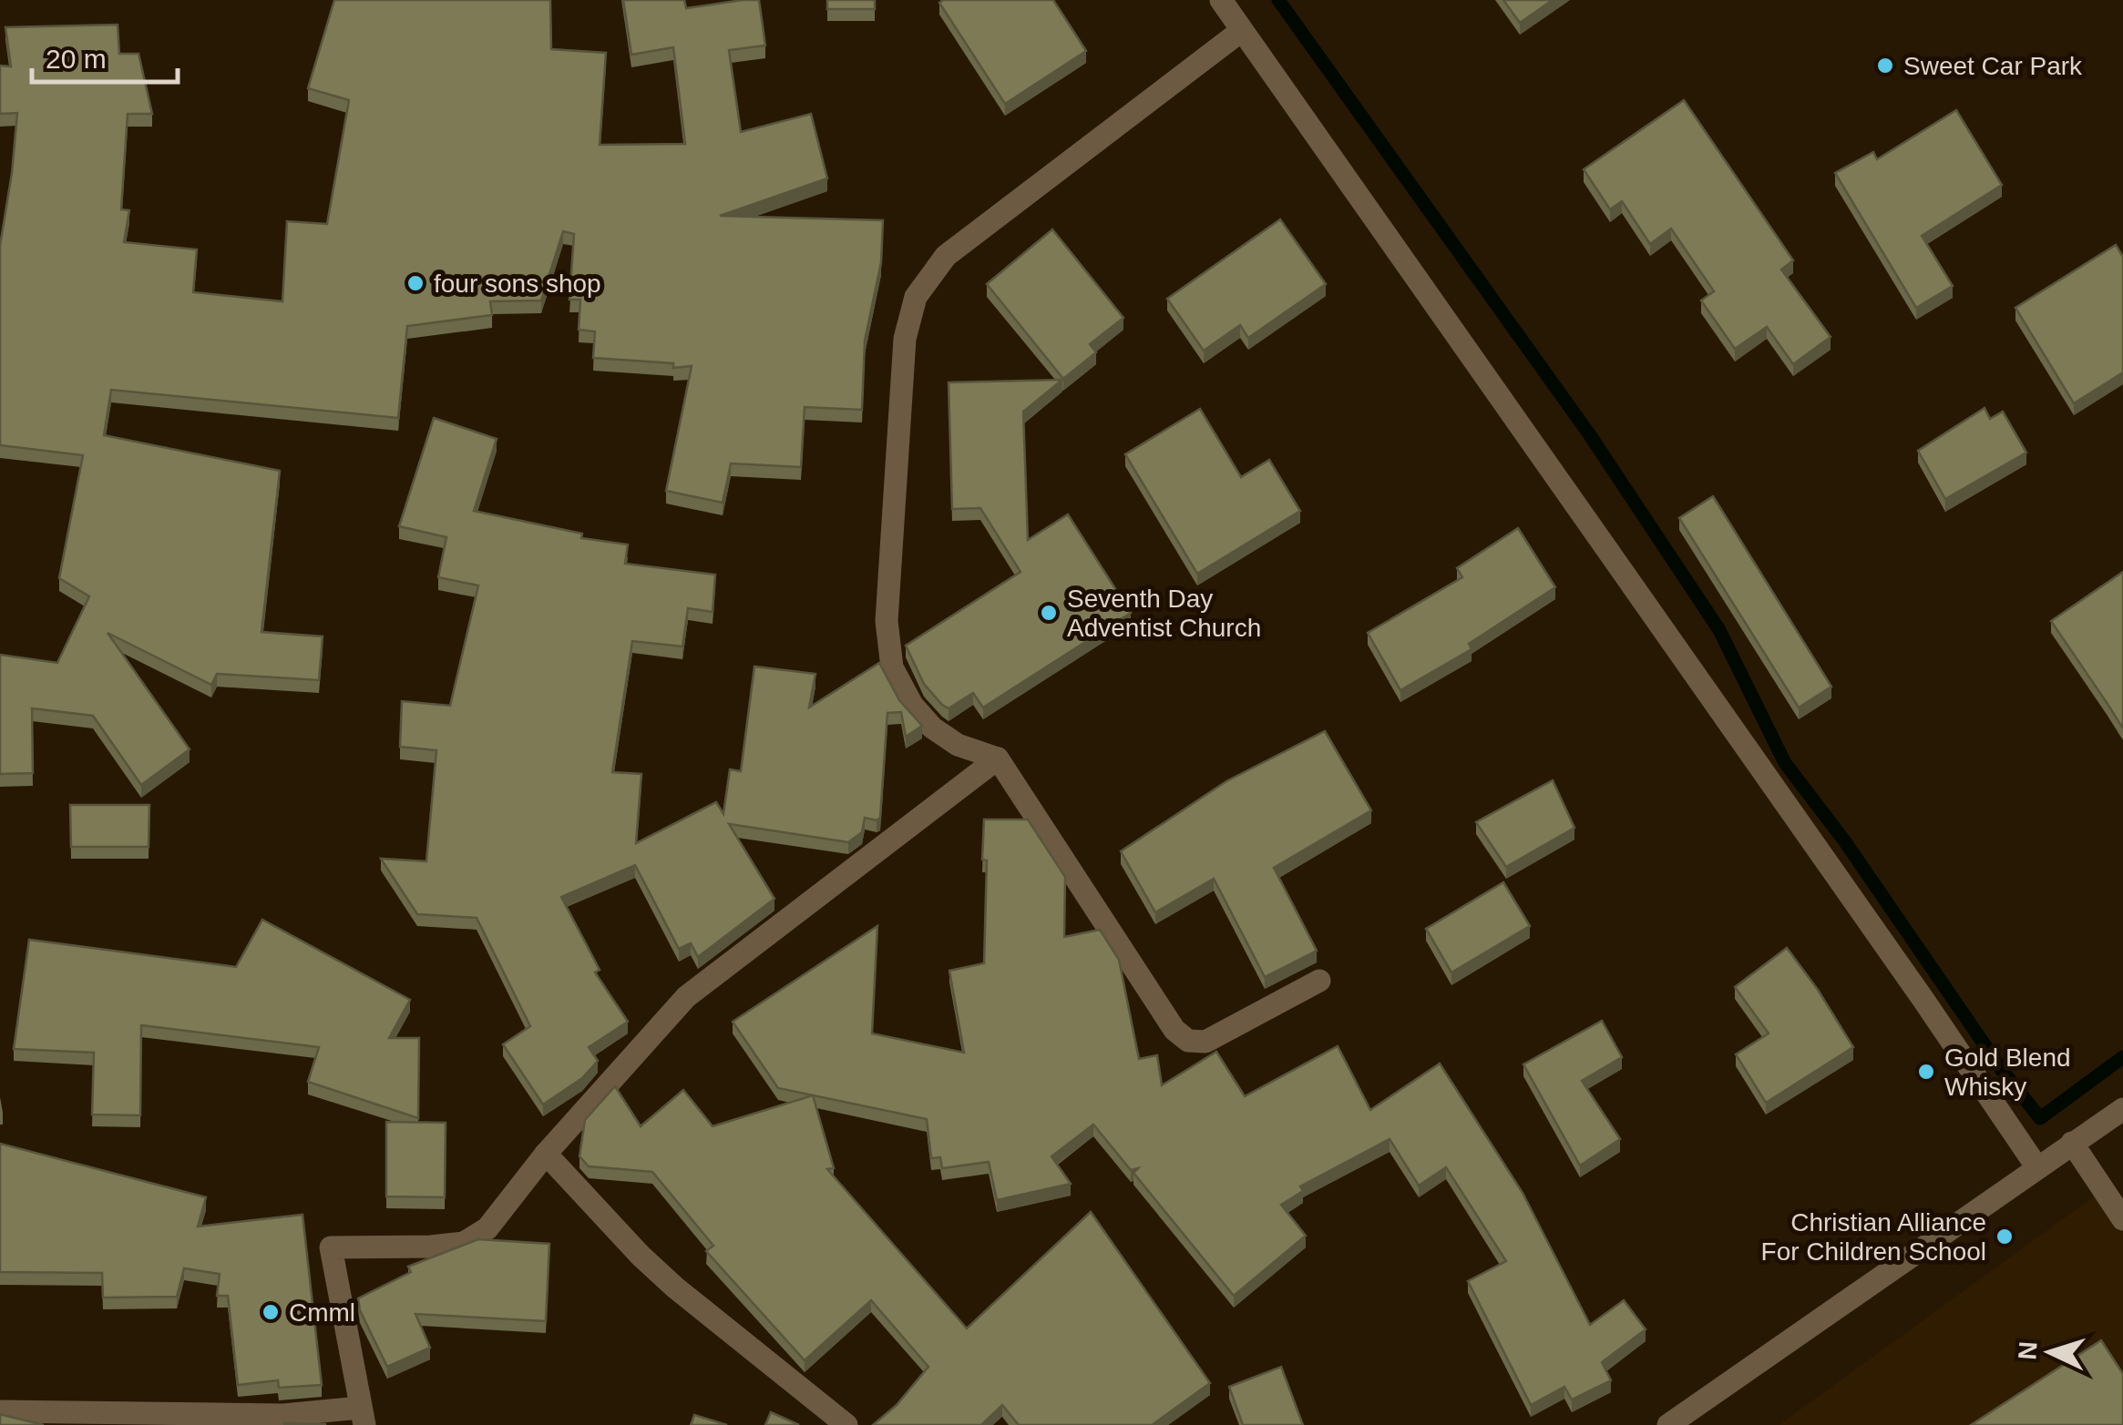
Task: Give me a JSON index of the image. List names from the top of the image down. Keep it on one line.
{"places":["Sweet Car Park","four sons shop","Seventh Day Adventist Church","Gold Blend Whisky","Christian Alliance For Children School","Cmml"],"scale_bar":"20 m","north":"left"}
